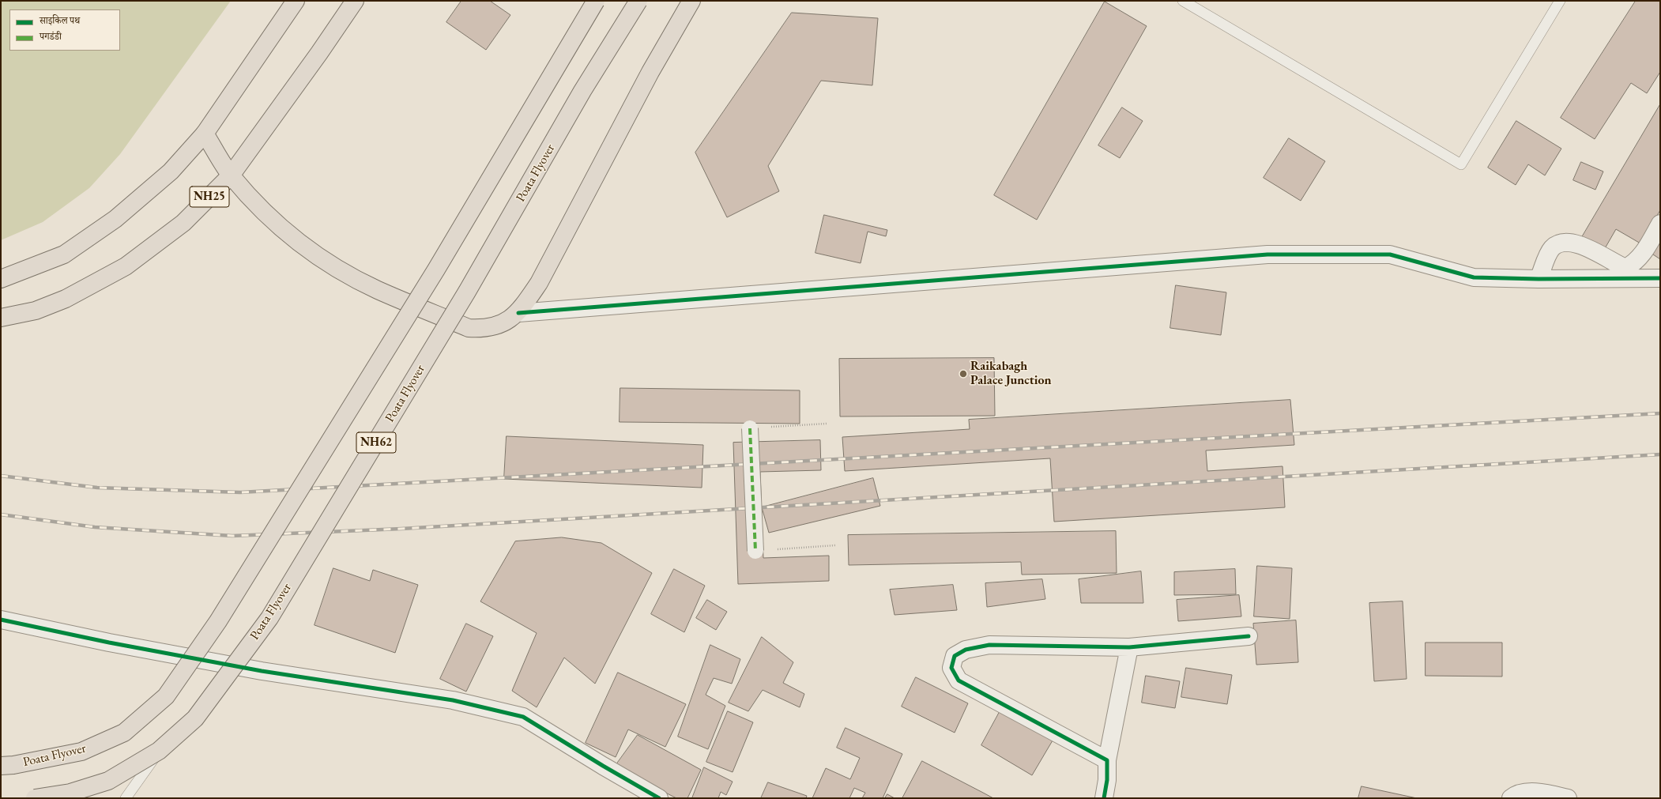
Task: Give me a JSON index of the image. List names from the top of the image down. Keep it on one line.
{"streets":{"main road":["Poata Flyover","NH25","NH62"]},"places":["Raikabagh Palace Junction"],"legend":["साइकिल पथ","पगडंडी"]}
